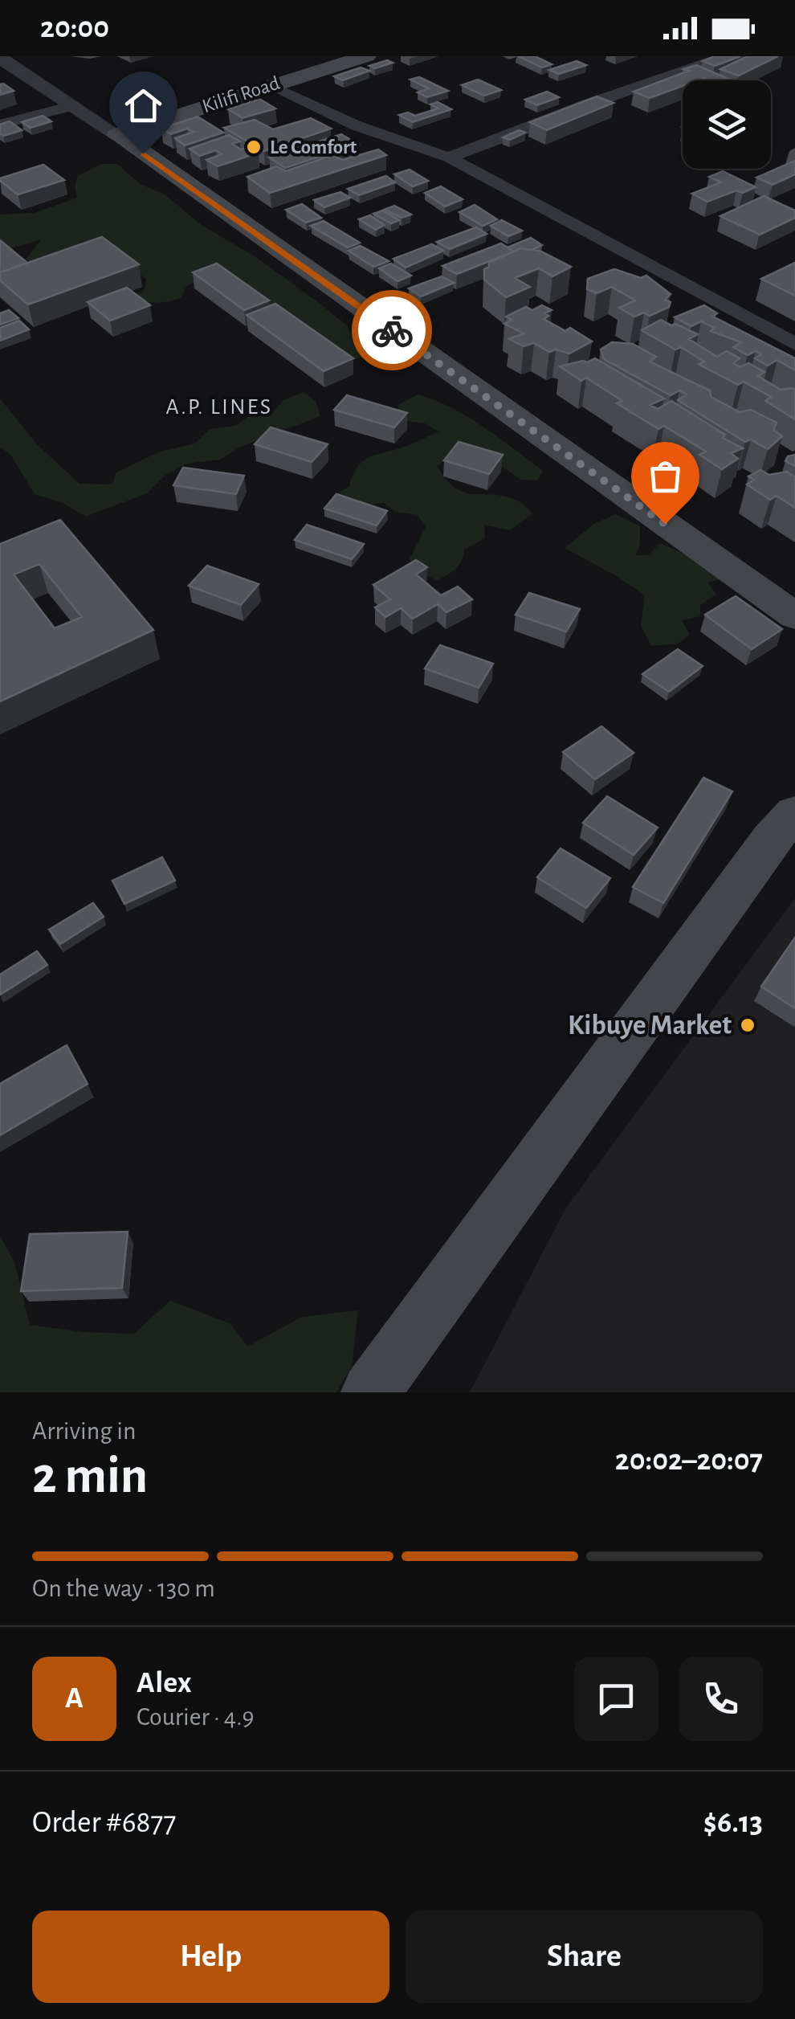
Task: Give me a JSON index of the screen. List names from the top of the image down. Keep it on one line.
{"streets":{"main road":["Kilifi Road"]},"districts":["A.P. LINES"],"places":["Le Comfort","Kibuye Market"],"page":{"status":"20:00","heading":["2 min","Arriving in","20:02–20:07"],"panel":["Alex","Courier · 4.9","Order #6877","$6.13"],"bar":"On the way · 130 m","round":"A","buttons":["Help","Share"]}}
